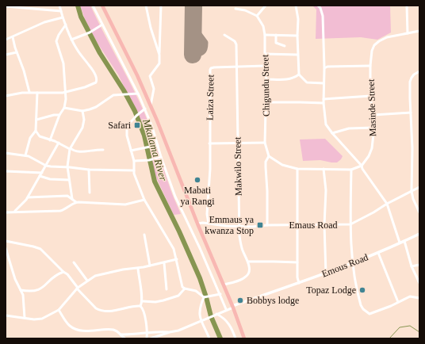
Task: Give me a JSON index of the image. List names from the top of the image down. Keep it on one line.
{"streets":{"street":["Chigundu Street","Laiza Street","Masinde Street","Makwilo Street","Emaus Road","Emous Road"]},"crossings":[["Chigundu Street","Laiza Street"],["Laiza Street","Makwilo Street"],["Makwilo Street","Emaus Road"]],"water":["Mkalama River"],"places":{"transit":["Safari","Emmaus ya kwanza Stop"],"other":["Mabati ya Rangi","Topaz Lodge","Bobbys lodge"]}}
